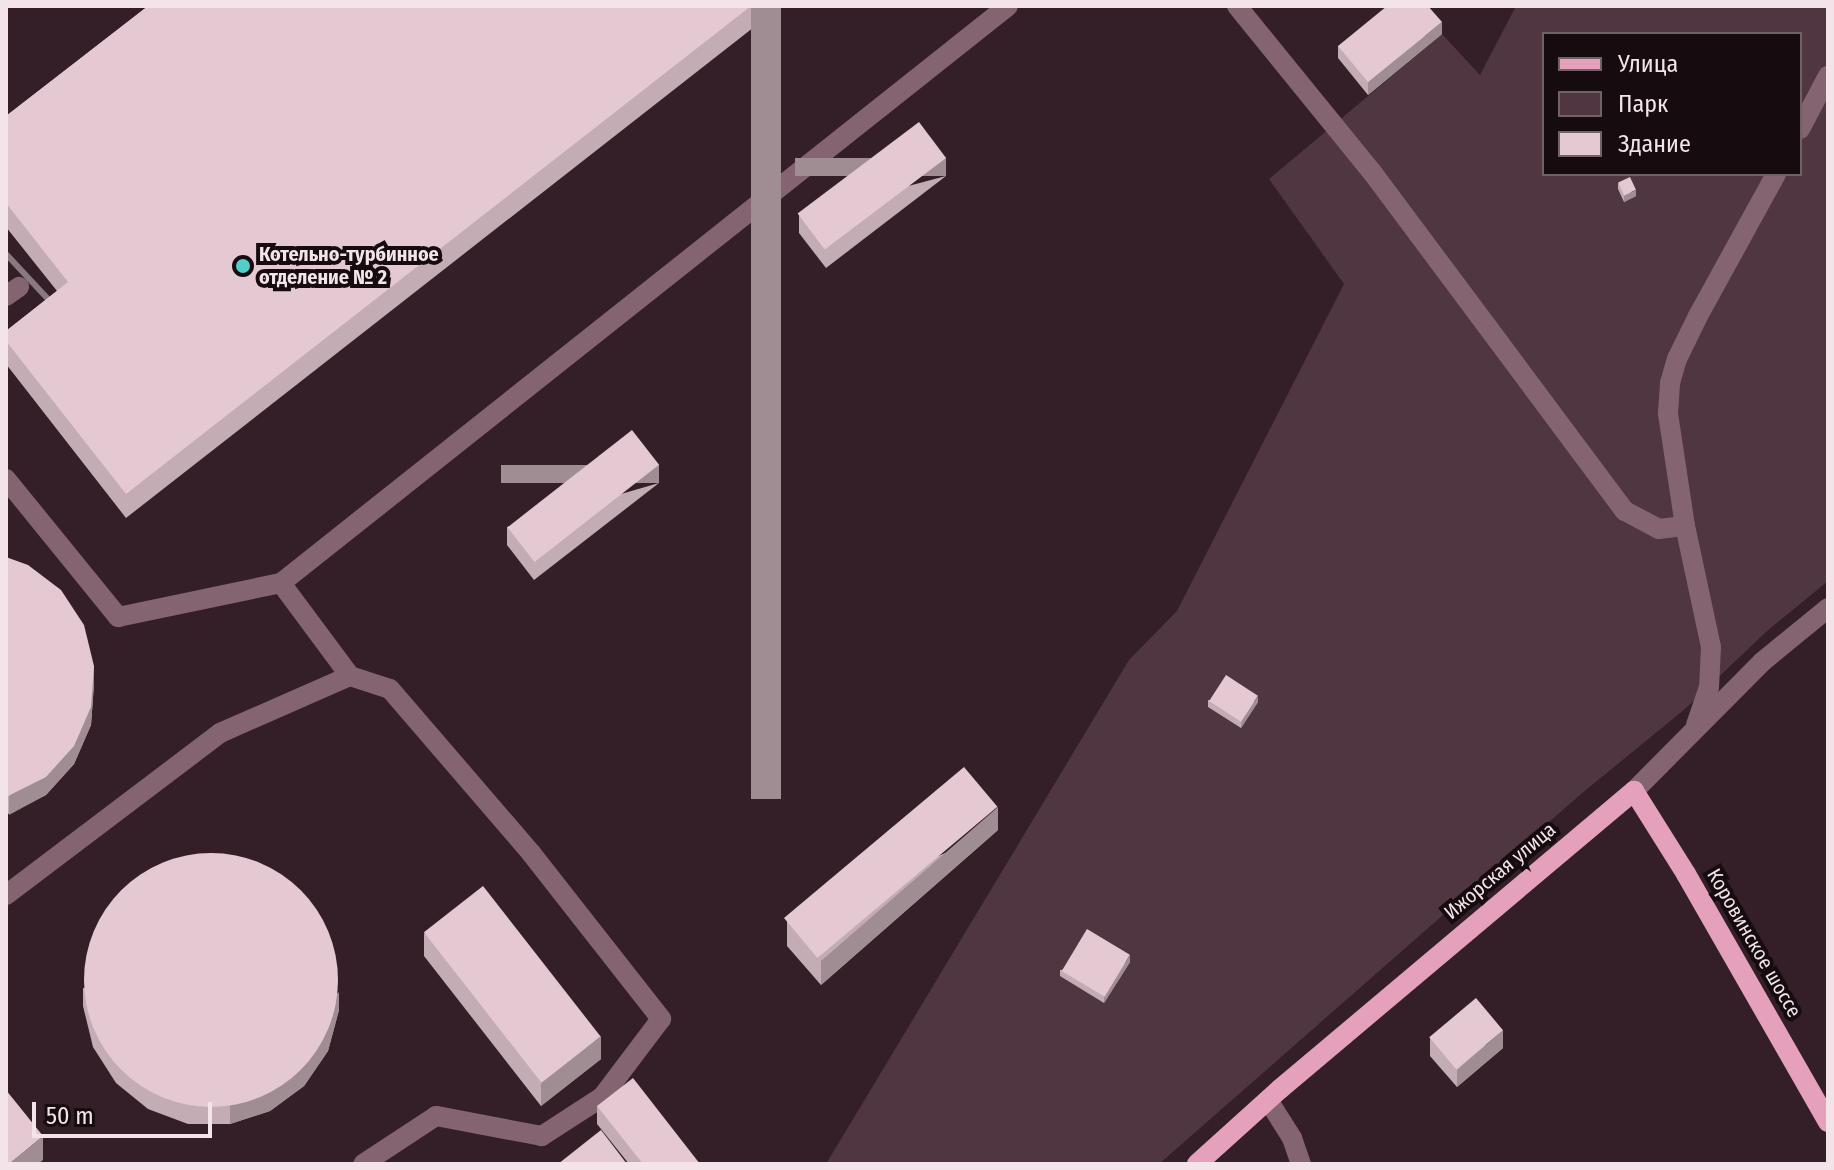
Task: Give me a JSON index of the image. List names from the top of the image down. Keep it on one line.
{"streets":{"main road":["Ижорская улица","Коровинское шоссе"]},"crossings":[["Ижорская улица","Коровинское шоссе"]],"places":["Котельно-турбинное отделение № 2"],"legend":["Улица","Парк","Здание"],"scale_bar":"50 m"}
